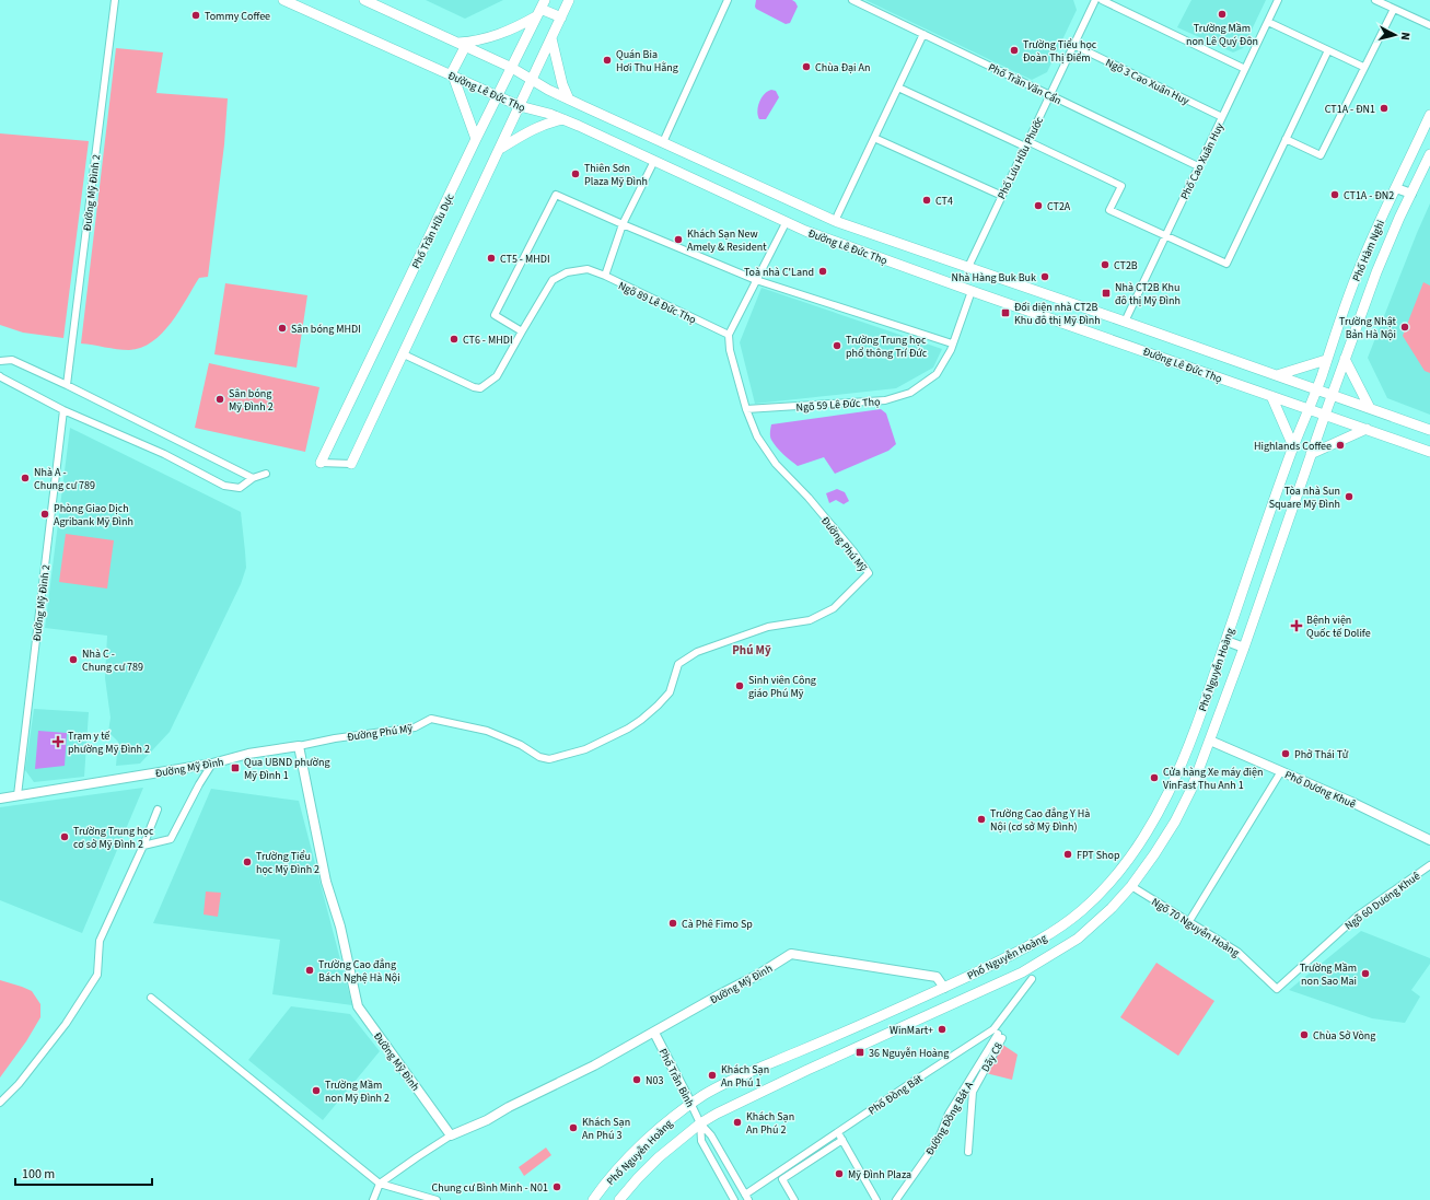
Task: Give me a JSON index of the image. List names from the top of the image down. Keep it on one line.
{"streets":{"main road":["Đường Lê Đức Thọ","Phố Trần Hữu Dực","Phố Hàm Nghi","Phố Nguyễn Hoàng"],"street":["Ngõ 3 Cao Xuân Huy","Phố Trần Văn Cẩn","Phố Lưu Hữu Phước","Phố Cao Xuân Huy","Đường Mỹ Đình 2","Ngõ 89 Lê Đức Thọ","Ngõ 59 Lê Đức Thọ","Đường Phú Mỹ","Đường Mỹ Đình","Phố Dương Khuê","Ngõ 60 Dương Khuê","Ngõ 70 Nguyễn Hoàng","Dãy C8","Phố Trần Bình","Phố Đồng Bát","Đường Đồng Bát A"]},"crossings":[["Ngõ 3 Cao Xuân Huy","Phố Lưu Hữu Phước"],["Ngõ 3 Cao Xuân Huy","Phố Cao Xuân Huy"],["Phố Trần Văn Cẩn","Phố Lưu Hữu Phước"],["Phố Trần Văn Cẩn","Phố Cao Xuân Huy"],["Đường Lê Đức Thọ","Phố Lưu Hữu Phước"],["Đường Lê Đức Thọ","Phố Cao Xuân Huy"],["Đường Lê Đức Thọ","Phố Trần Hữu Dực"],["Đường Lê Đức Thọ","Phố Hàm Nghi"],["Đường Lê Đức Thọ","Ngõ 89 Lê Đức Thọ"],["Đường Lê Đức Thọ","Ngõ 59 Lê Đức Thọ"],["Đường Lê Đức Thọ","Phố Nguyễn Hoàng"],["Đường Mỹ Đình 2","Đường Mỹ Đình"],["Phố Hàm Nghi","Phố Nguyễn Hoàng"],["Ngõ 89 Lê Đức Thọ","Đường Phú Mỹ"],["Ngõ 59 Lê Đức Thọ","Đường Phú Mỹ"],["Đường Phú Mỹ","Đường Mỹ Đình"],["Phố Nguyễn Hoàng","Đường Mỹ Đình"],["Phố Nguyễn Hoàng","Phố Dương Khuê"],["Phố Nguyễn Hoàng","Ngõ 70 Nguyễn Hoàng"],["Phố Nguyễn Hoàng","Phố Trần Bình"],["Đường Mỹ Đình","Phố Trần Bình"],["Ngõ 60 Dương Khuê","Ngõ 70 Nguyễn Hoàng"],["Dãy C8","Đường Đồng Bát A"],["Phố Trần Bình","Phố Đồng Bát"]],"districts":["Phú Mỹ"],"places":{"other":["Trường Mầm non Lê Quý Đôn","Tommy Coffee","Trường Tiểu học Đoàn Thị Điểm","Quán Bia Hơi Thu Hằng","Chùa Đại An","CT1A - ĐN1","Thiên Sơn Plaza Mỹ Đình","CT1A - ĐN2","CT4","CT2A","Khách Sạn New Amely & Resident","CT5 - MHDI","CT2B","Toà nhà C'Land","Nhà Hàng Buk Buk","Trường Nhật Bản Hà Nội","Sân bóng MHDI","CT6 - MHDI","Trường Trung học phổ thông Trí Đức","Sân bóng Mỹ Đình 2","Highlands Coffee","Nhà A - Chung cư 789","Tòa nhà Sun Square Mỹ Đình","Phòng Giao Dịch Agribank Mỹ Đình","Nhà C - Chung cư 789","Sinh viên Công giáo Phú Mỹ","Phở Thái Tử","Cửa hàng Xe máy điện VinFast Thu Anh 1","Trường Cao đẳng Y Hà Nội (cơ sở Mỹ Đình)","Trường Trung học cơ sở Mỹ Đình 2","FPT Shop","Trường Tiểu học Mỹ Đình 2","Cà Phê Fimo Sp","Trường Cao đẳng Bách Nghệ Hà Nội","Trường Mầm non Sao Mai","WinMart+","Chùa Sở Vòng","Khách Sạn An Phú 1","N03","Trường Mầm non Mỹ Đình 2","Khách Sạn An Phú 2","Khách Sạn An Phú 3","Mỹ Đình Plaza","Chung cư Bình Minh - N01"],"transit":["Nhà CT2B Khu đô thị Mỹ Đình","Đối diện nhà CT2B Khu đô thị Mỹ Đình","Qua UBND phường Mỹ Đình 1","36 Nguyễn Hoàng"],"health":["Bệnh viện Quốc tế Dolife","Trạm y tế phường Mỹ Đình 2"]},"scale_bar":"100 m","north":"right"}
